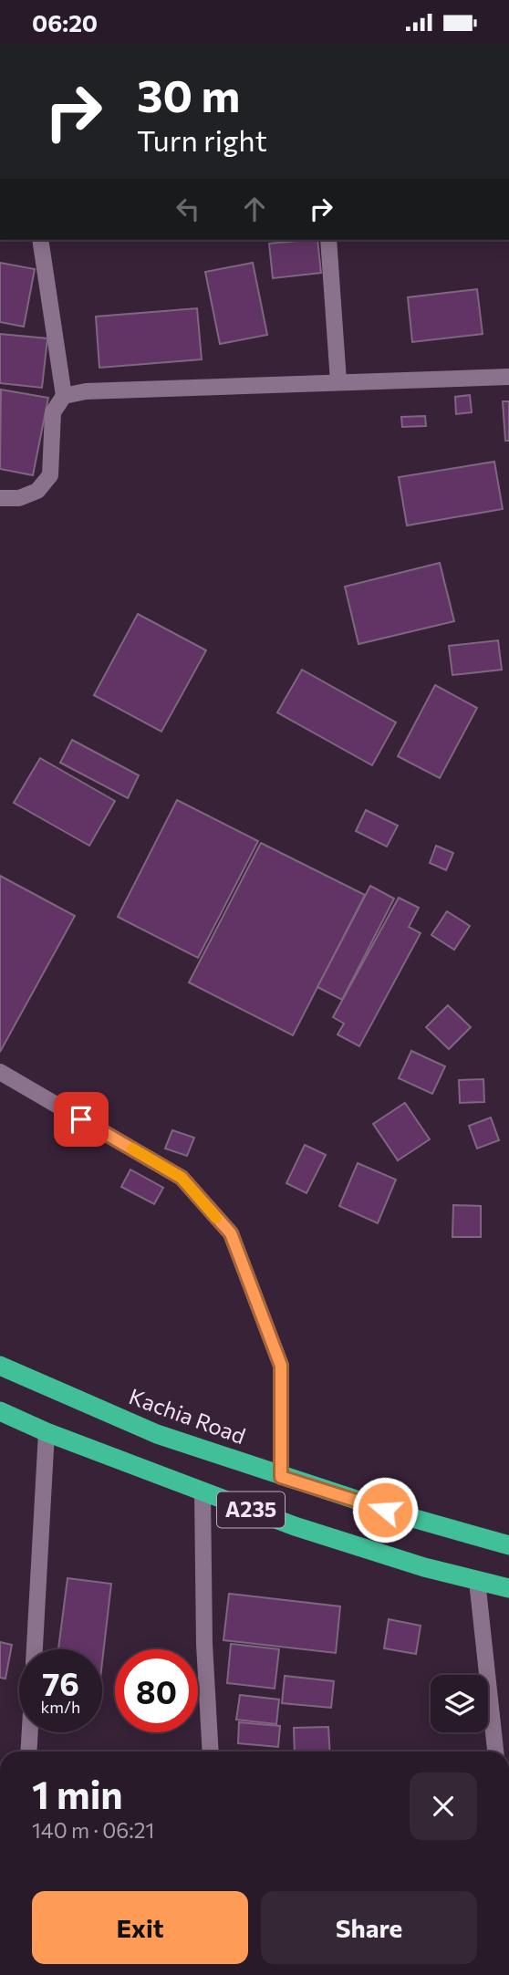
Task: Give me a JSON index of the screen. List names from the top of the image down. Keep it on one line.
{"streets":{"highway":["Kachia Road","A235"]},"page":{"status":"06:20","turn":["30 m","Turn right"],"speed":"76 km/h","limit":"80","heading":["1 min","140 m · 06:21"],"buttons":["Exit","Share"]}}
